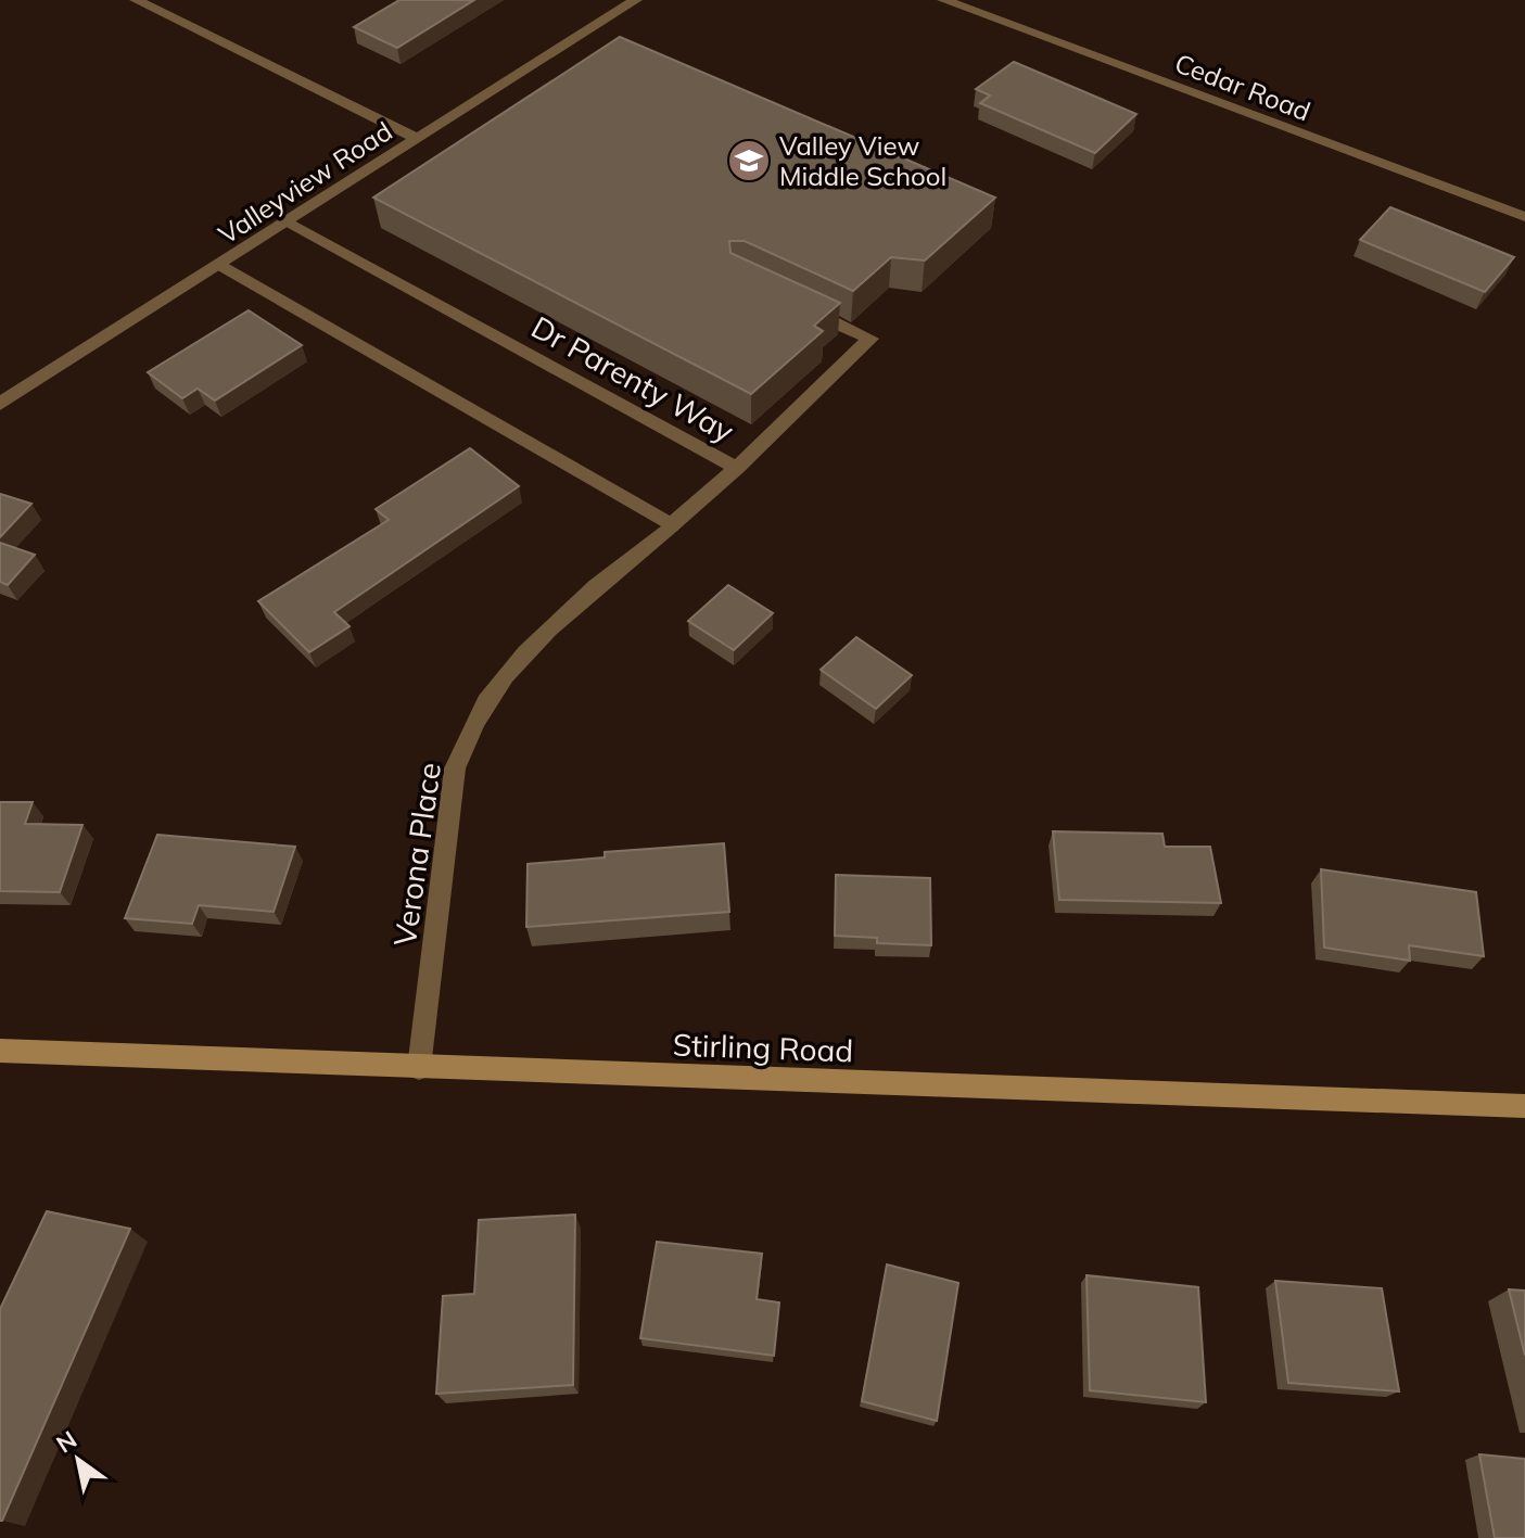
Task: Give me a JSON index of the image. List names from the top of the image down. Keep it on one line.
{"streets":{"street":["Cedar Road","Valleyview Road","Dr Parenty Way","Verona Place","Stirling Road"]},"crossings":[["Valleyview Road","Dr Parenty Way"],["Dr Parenty Way","Verona Place"],["Verona Place","Stirling Road"]],"places":{"school or university":["Valley View Middle School"]},"north":"top left"}
